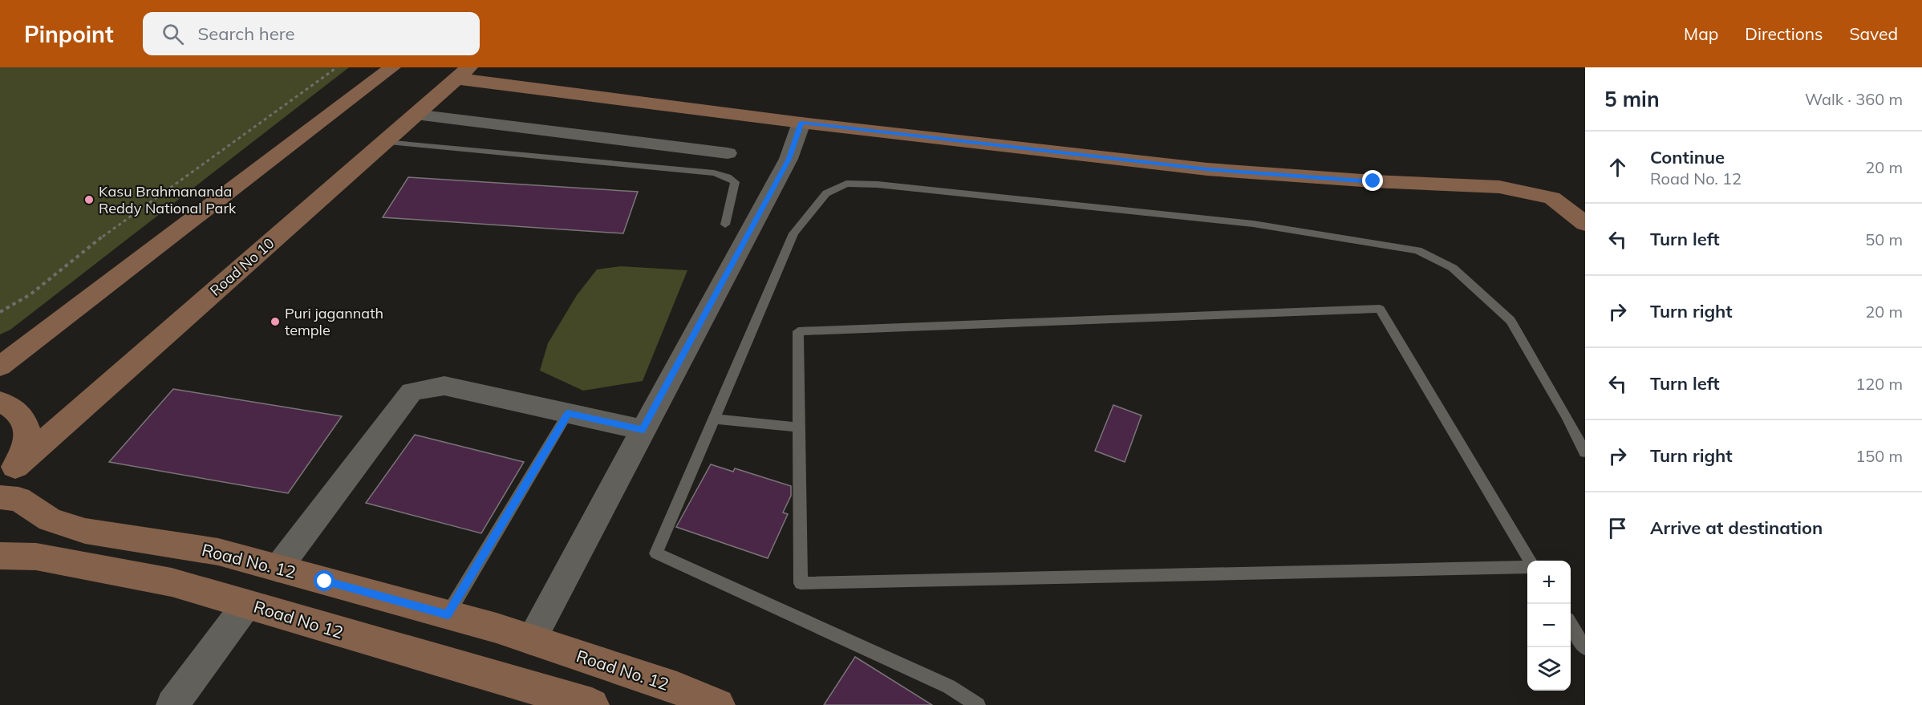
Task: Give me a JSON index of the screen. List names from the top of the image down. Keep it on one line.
{"streets":{"main road":["Road No 10","Road No. 12","Road No 12"]},"places":["Kasu Brahmananda Reddy National Park","Puri jagannath temple"],"page":{"header":"Pinpoint","search":"Search here","nav":["Map","Directions","Saved"],"heading":["5 min","Walk · 360 m"],"list":[["Continue","Road No. 12","20 m"],["Turn left","50 m"],["Turn right","20 m"],["Turn left","120 m"],["Turn right","150 m"],"Arrive at destination"],"map_buttons":["+","−"]}}
